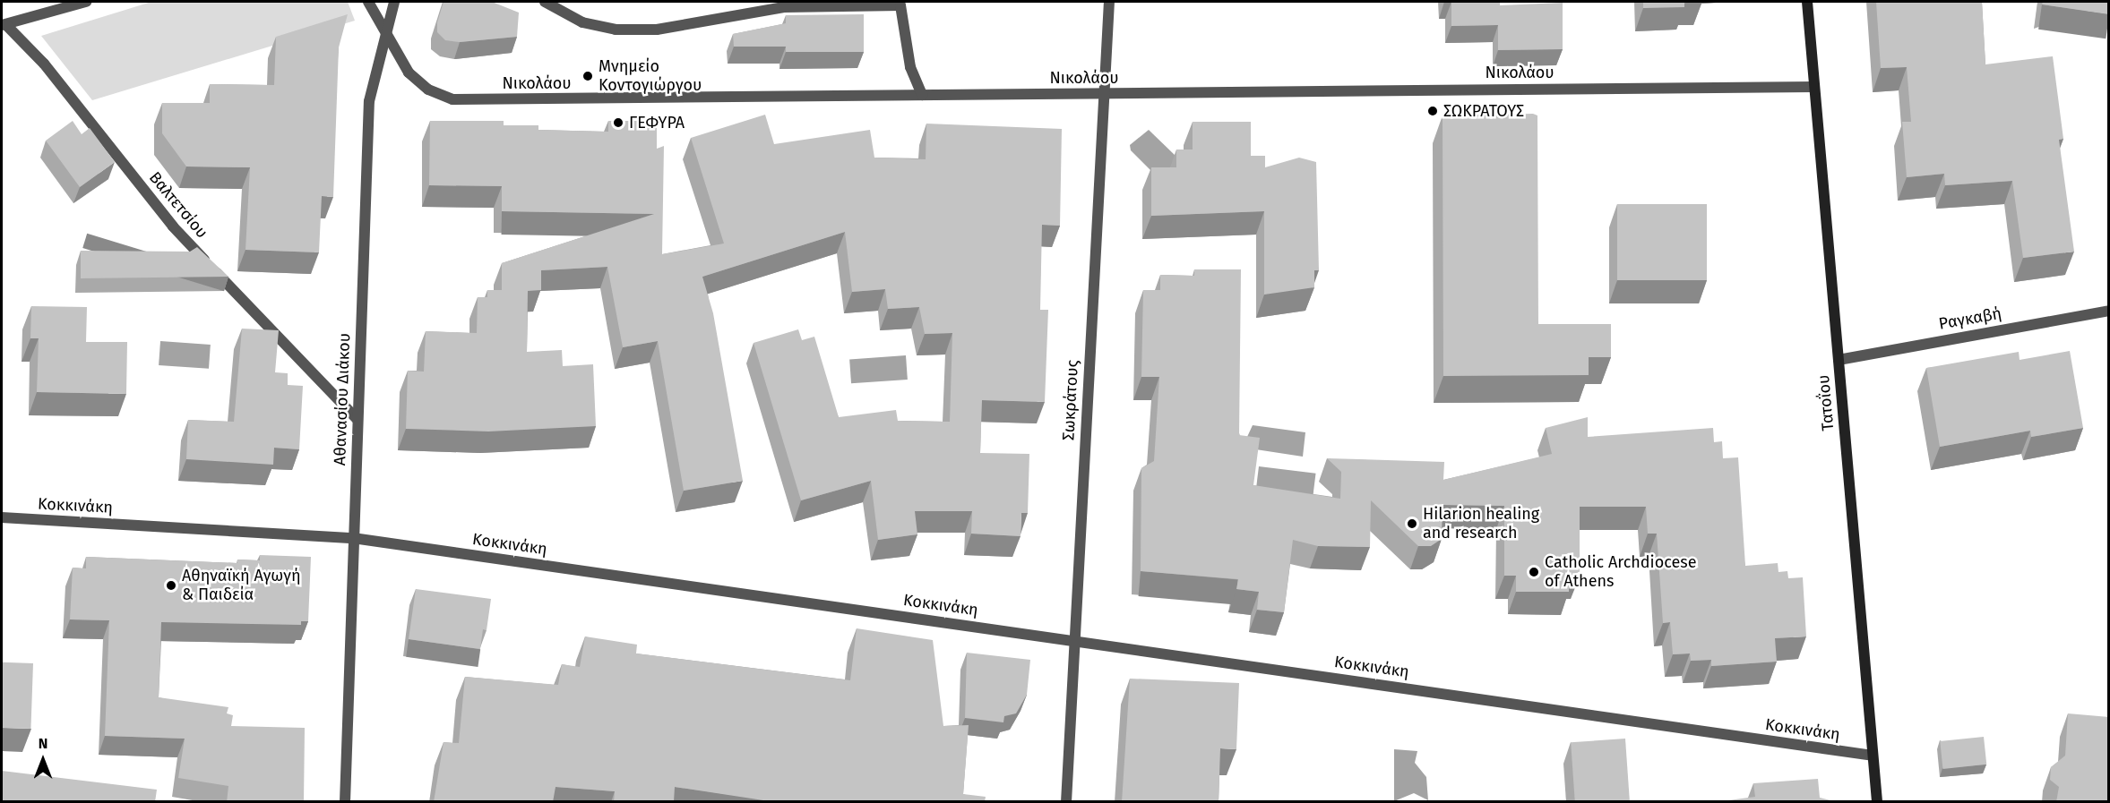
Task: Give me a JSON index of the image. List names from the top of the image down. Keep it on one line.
{"streets":{"main road":["Τατοΐου"],"street":["Νικολάου","Βαλτετσίου","Ραγκαβή","Αθανασίου Διάκου","Σωκράτους","Κοκκινάκη"]},"crossings":[["Νικολάου","Αθανασίου Διάκου"],["Νικολάου","Σωκράτους"],["Νικολάου","Τατοΐου"],["Βαλτετσίου","Αθανασίου Διάκου"],["Ραγκαβή","Τατοΐου"],["Αθανασίου Διάκου","Κοκκινάκη"],["Σωκράτους","Κοκκινάκη"],["Τατοΐου","Κοκκινάκη"]],"places":["Μνημείο Κοντογιώργου","ΣΩΚΡΑΤΟΥΣ","ΓΕΦΥΡΑ","Hilarion healing and research","Catholic Archdiocese of Athens","Αθηναϊκή Αγωγή & Παιδεία"],"north":"top"}
